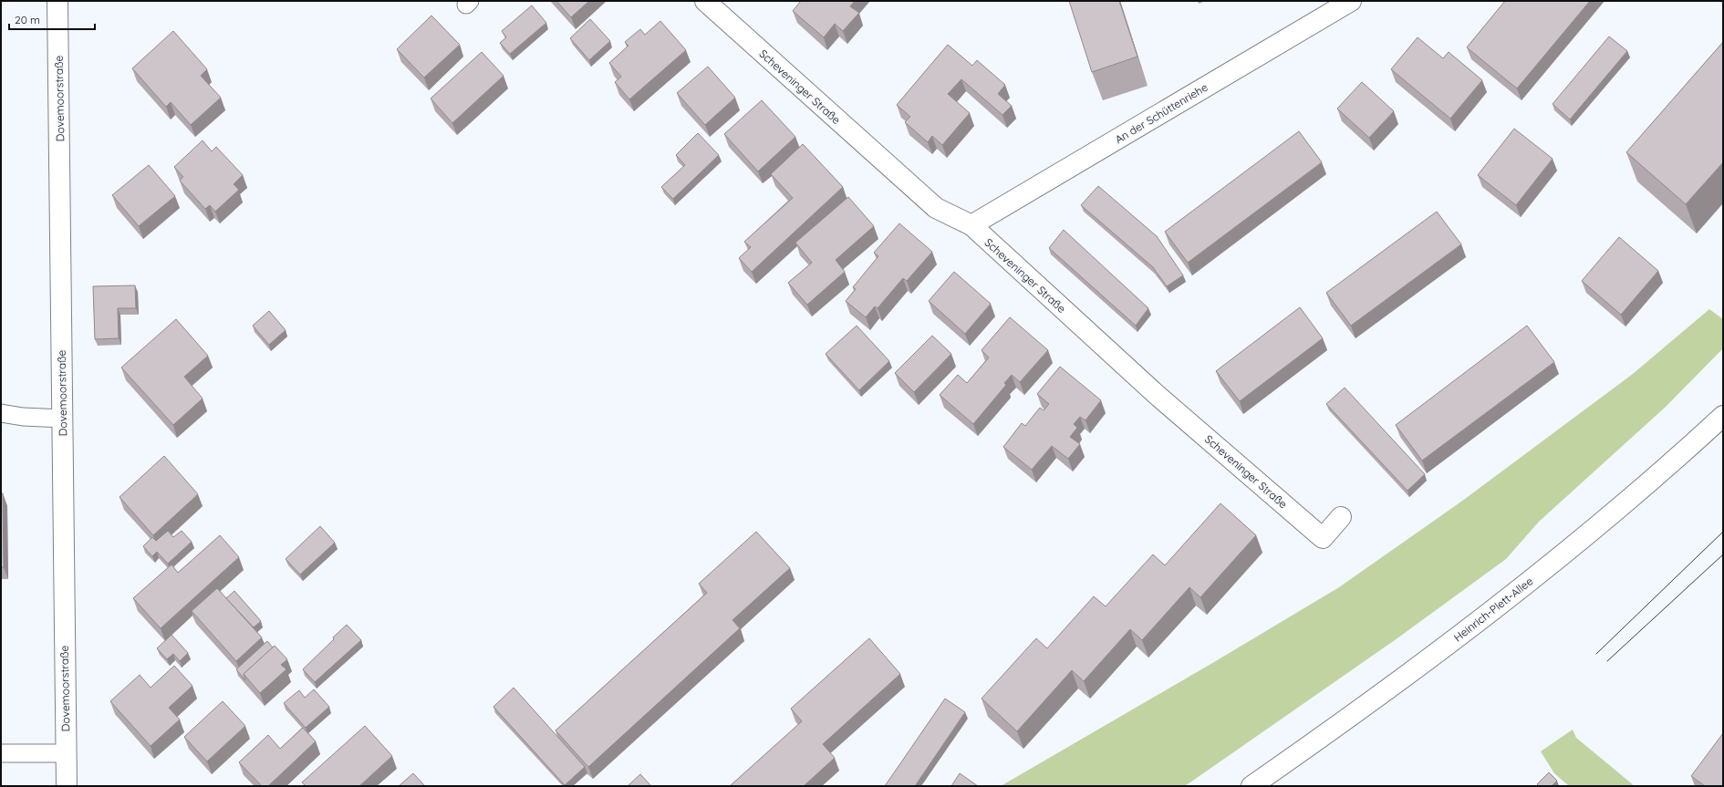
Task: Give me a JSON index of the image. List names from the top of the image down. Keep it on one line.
{"streets":{"street":["Scheveninger Straße","Dovemoorstraße","An der Schüttenriehe","Heinrich-Plett-Allee"]},"crossings":[["Scheveninger Straße","An der Schüttenriehe"]],"scale_bar":"20 m"}
